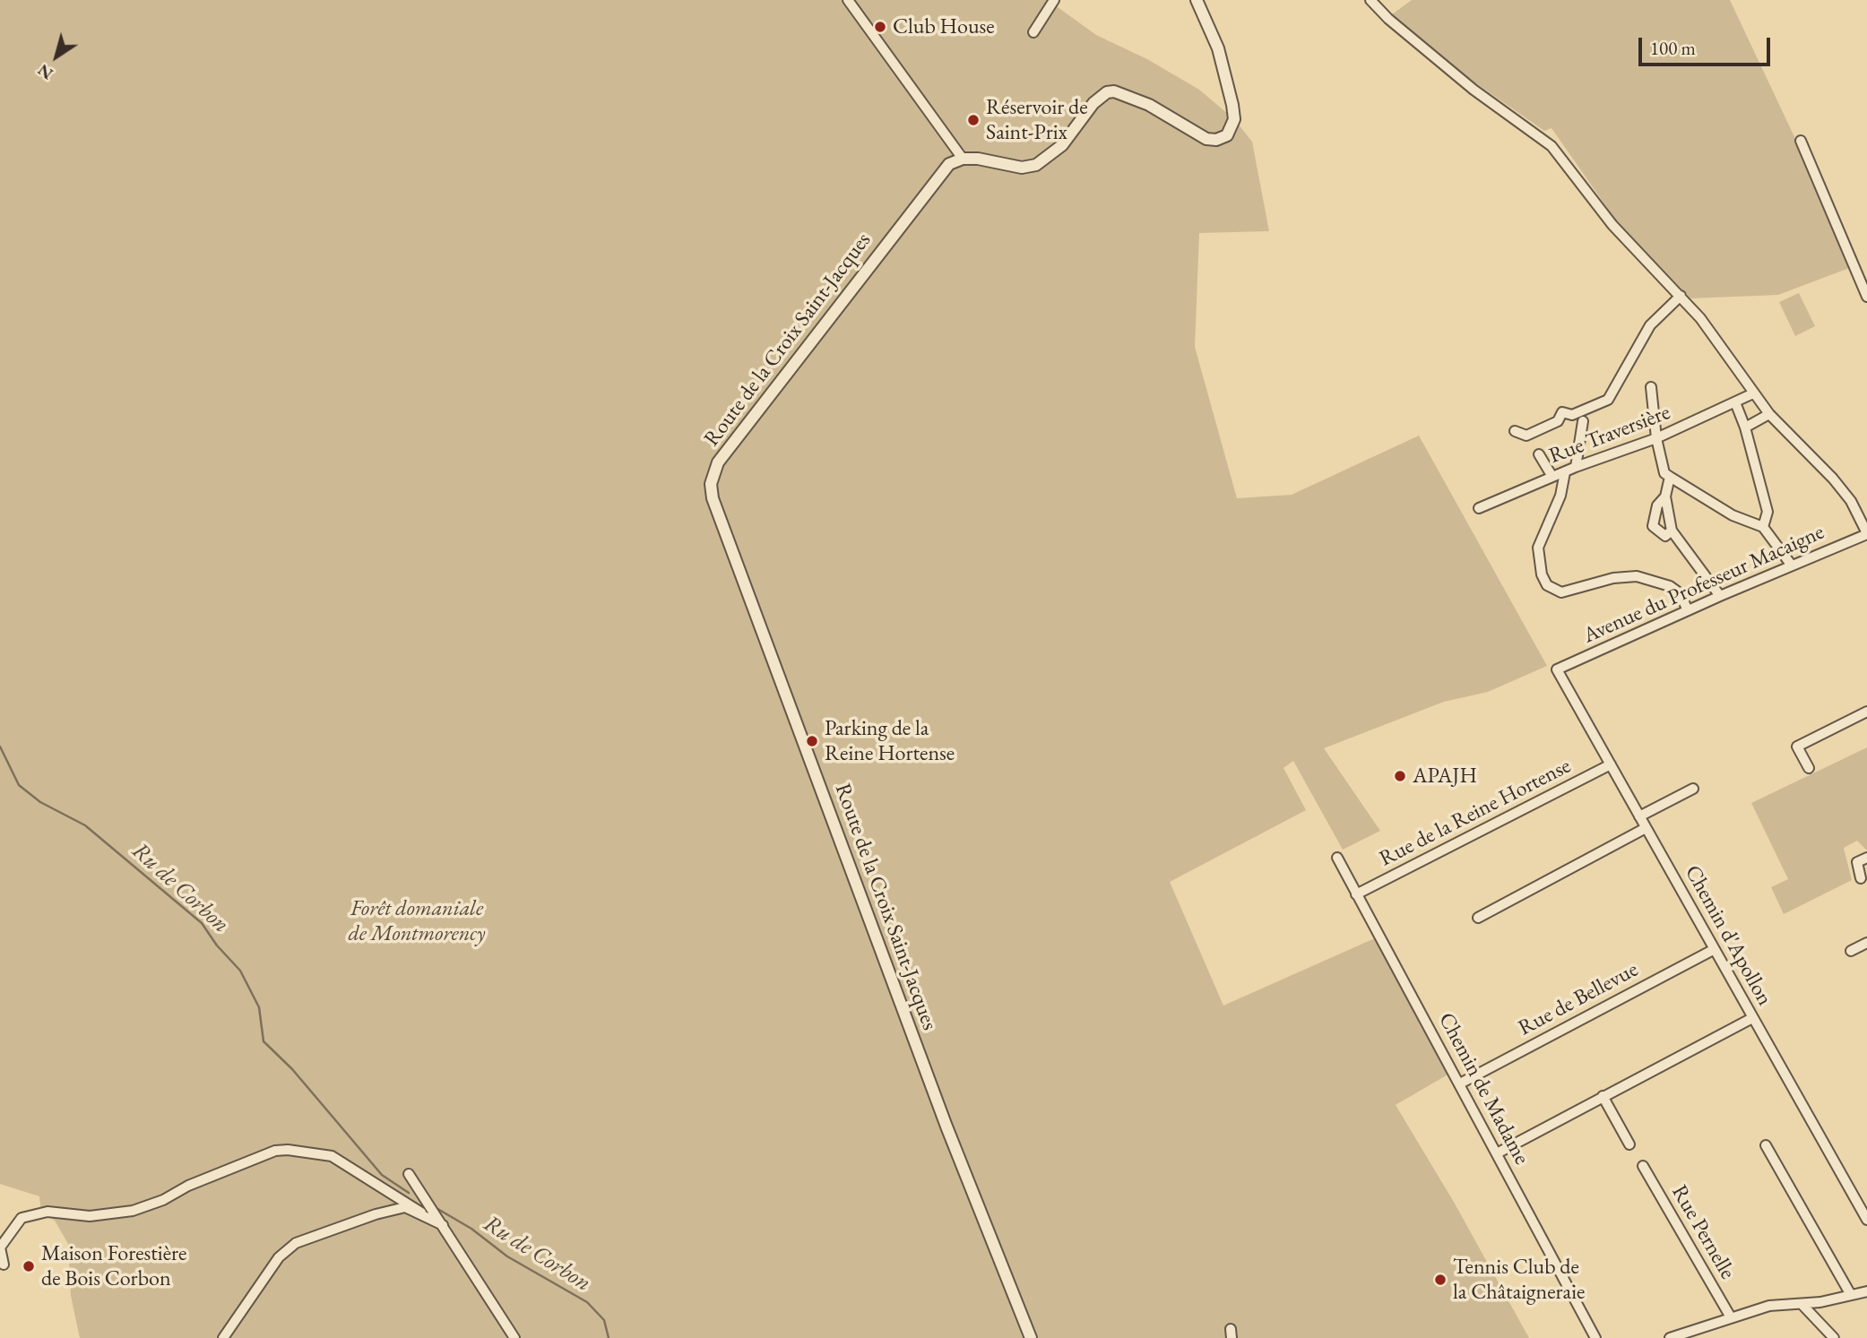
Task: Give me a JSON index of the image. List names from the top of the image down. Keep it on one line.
{"streets":{"street":["Route de la Croix Saint-Jacques","Rue Traversière","Avenue du Professeur Macaigne","Rue de la Reine Hortense","Chemin d'Apollon","Rue de Bellevue","Chemin de Madame","Rue Pernelle"]},"crossings":[["Avenue du Professeur Macaigne","Chemin d'Apollon"],["Rue de la Reine Hortense","Chemin d'Apollon"],["Rue de la Reine Hortense","Chemin de Madame"],["Chemin d'Apollon","Rue de Bellevue"],["Rue de Bellevue","Chemin de Madame"]],"water":["Ru de Corbon"],"parks":["Forêt domaniale de Montmorency"],"places":["Club House","Réservoir de Saint-Prix","Parking de la Reine Hortense","APAJH","Maison Forestière de Bois Corbon","Tennis Club de la Châtaigneraie"],"scale_bar":"100 m","north":"bottom left"}
